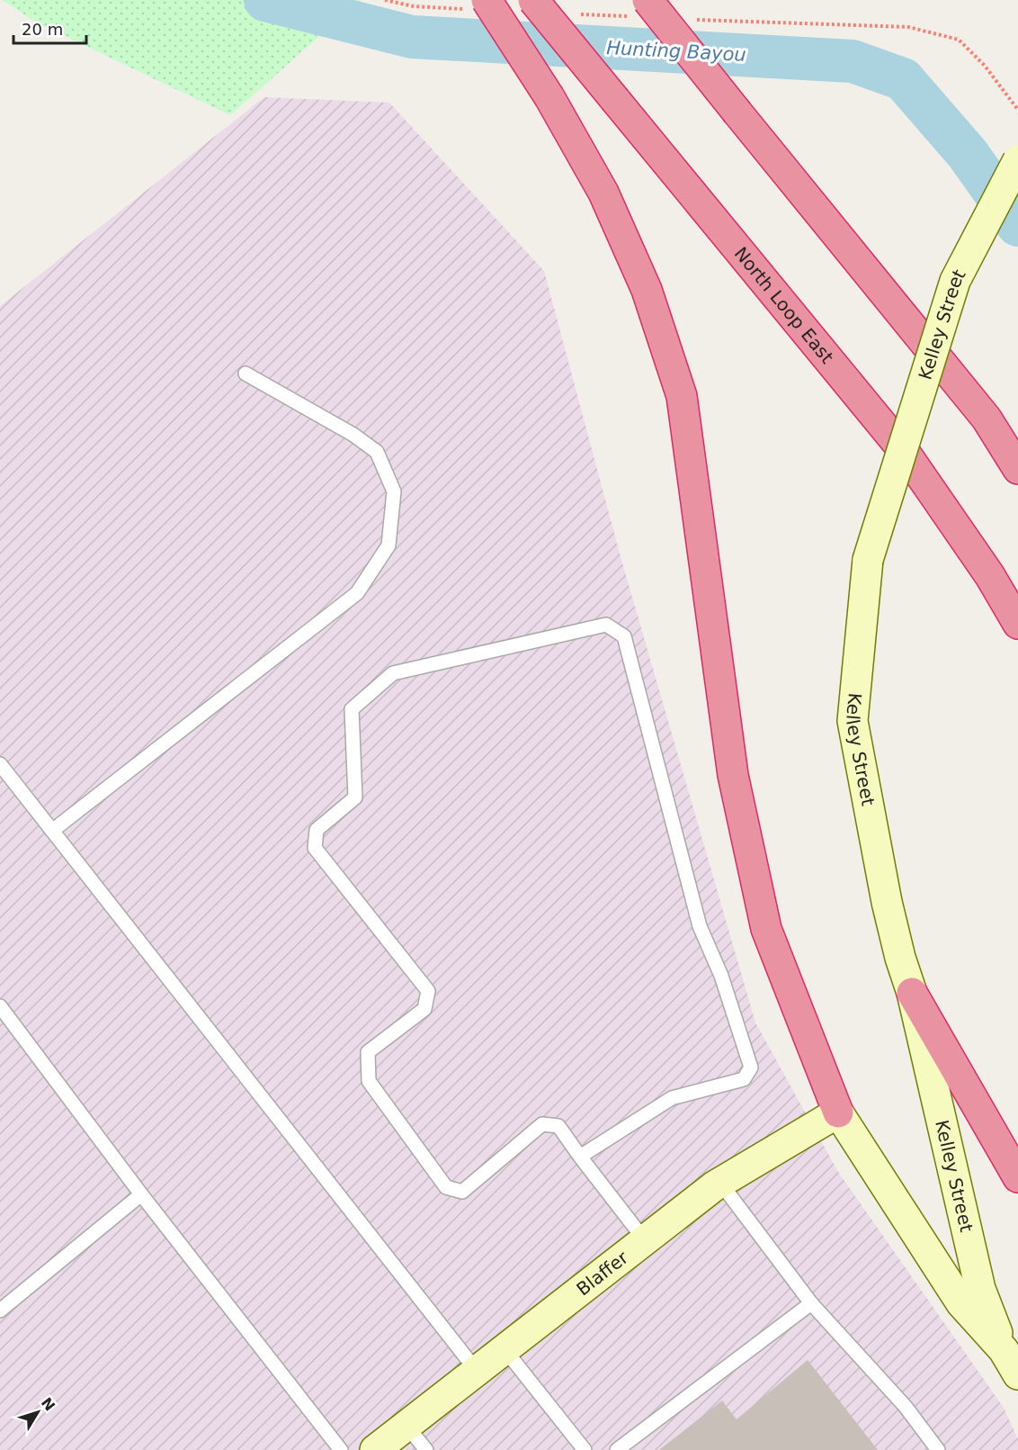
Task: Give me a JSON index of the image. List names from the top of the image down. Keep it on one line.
{"streets":{"highway":["North Loop East"],"main road":["Kelley Street","Blaffer"]},"water":["Hunting Bayou"],"scale_bar":"20 m","north":"top right"}
